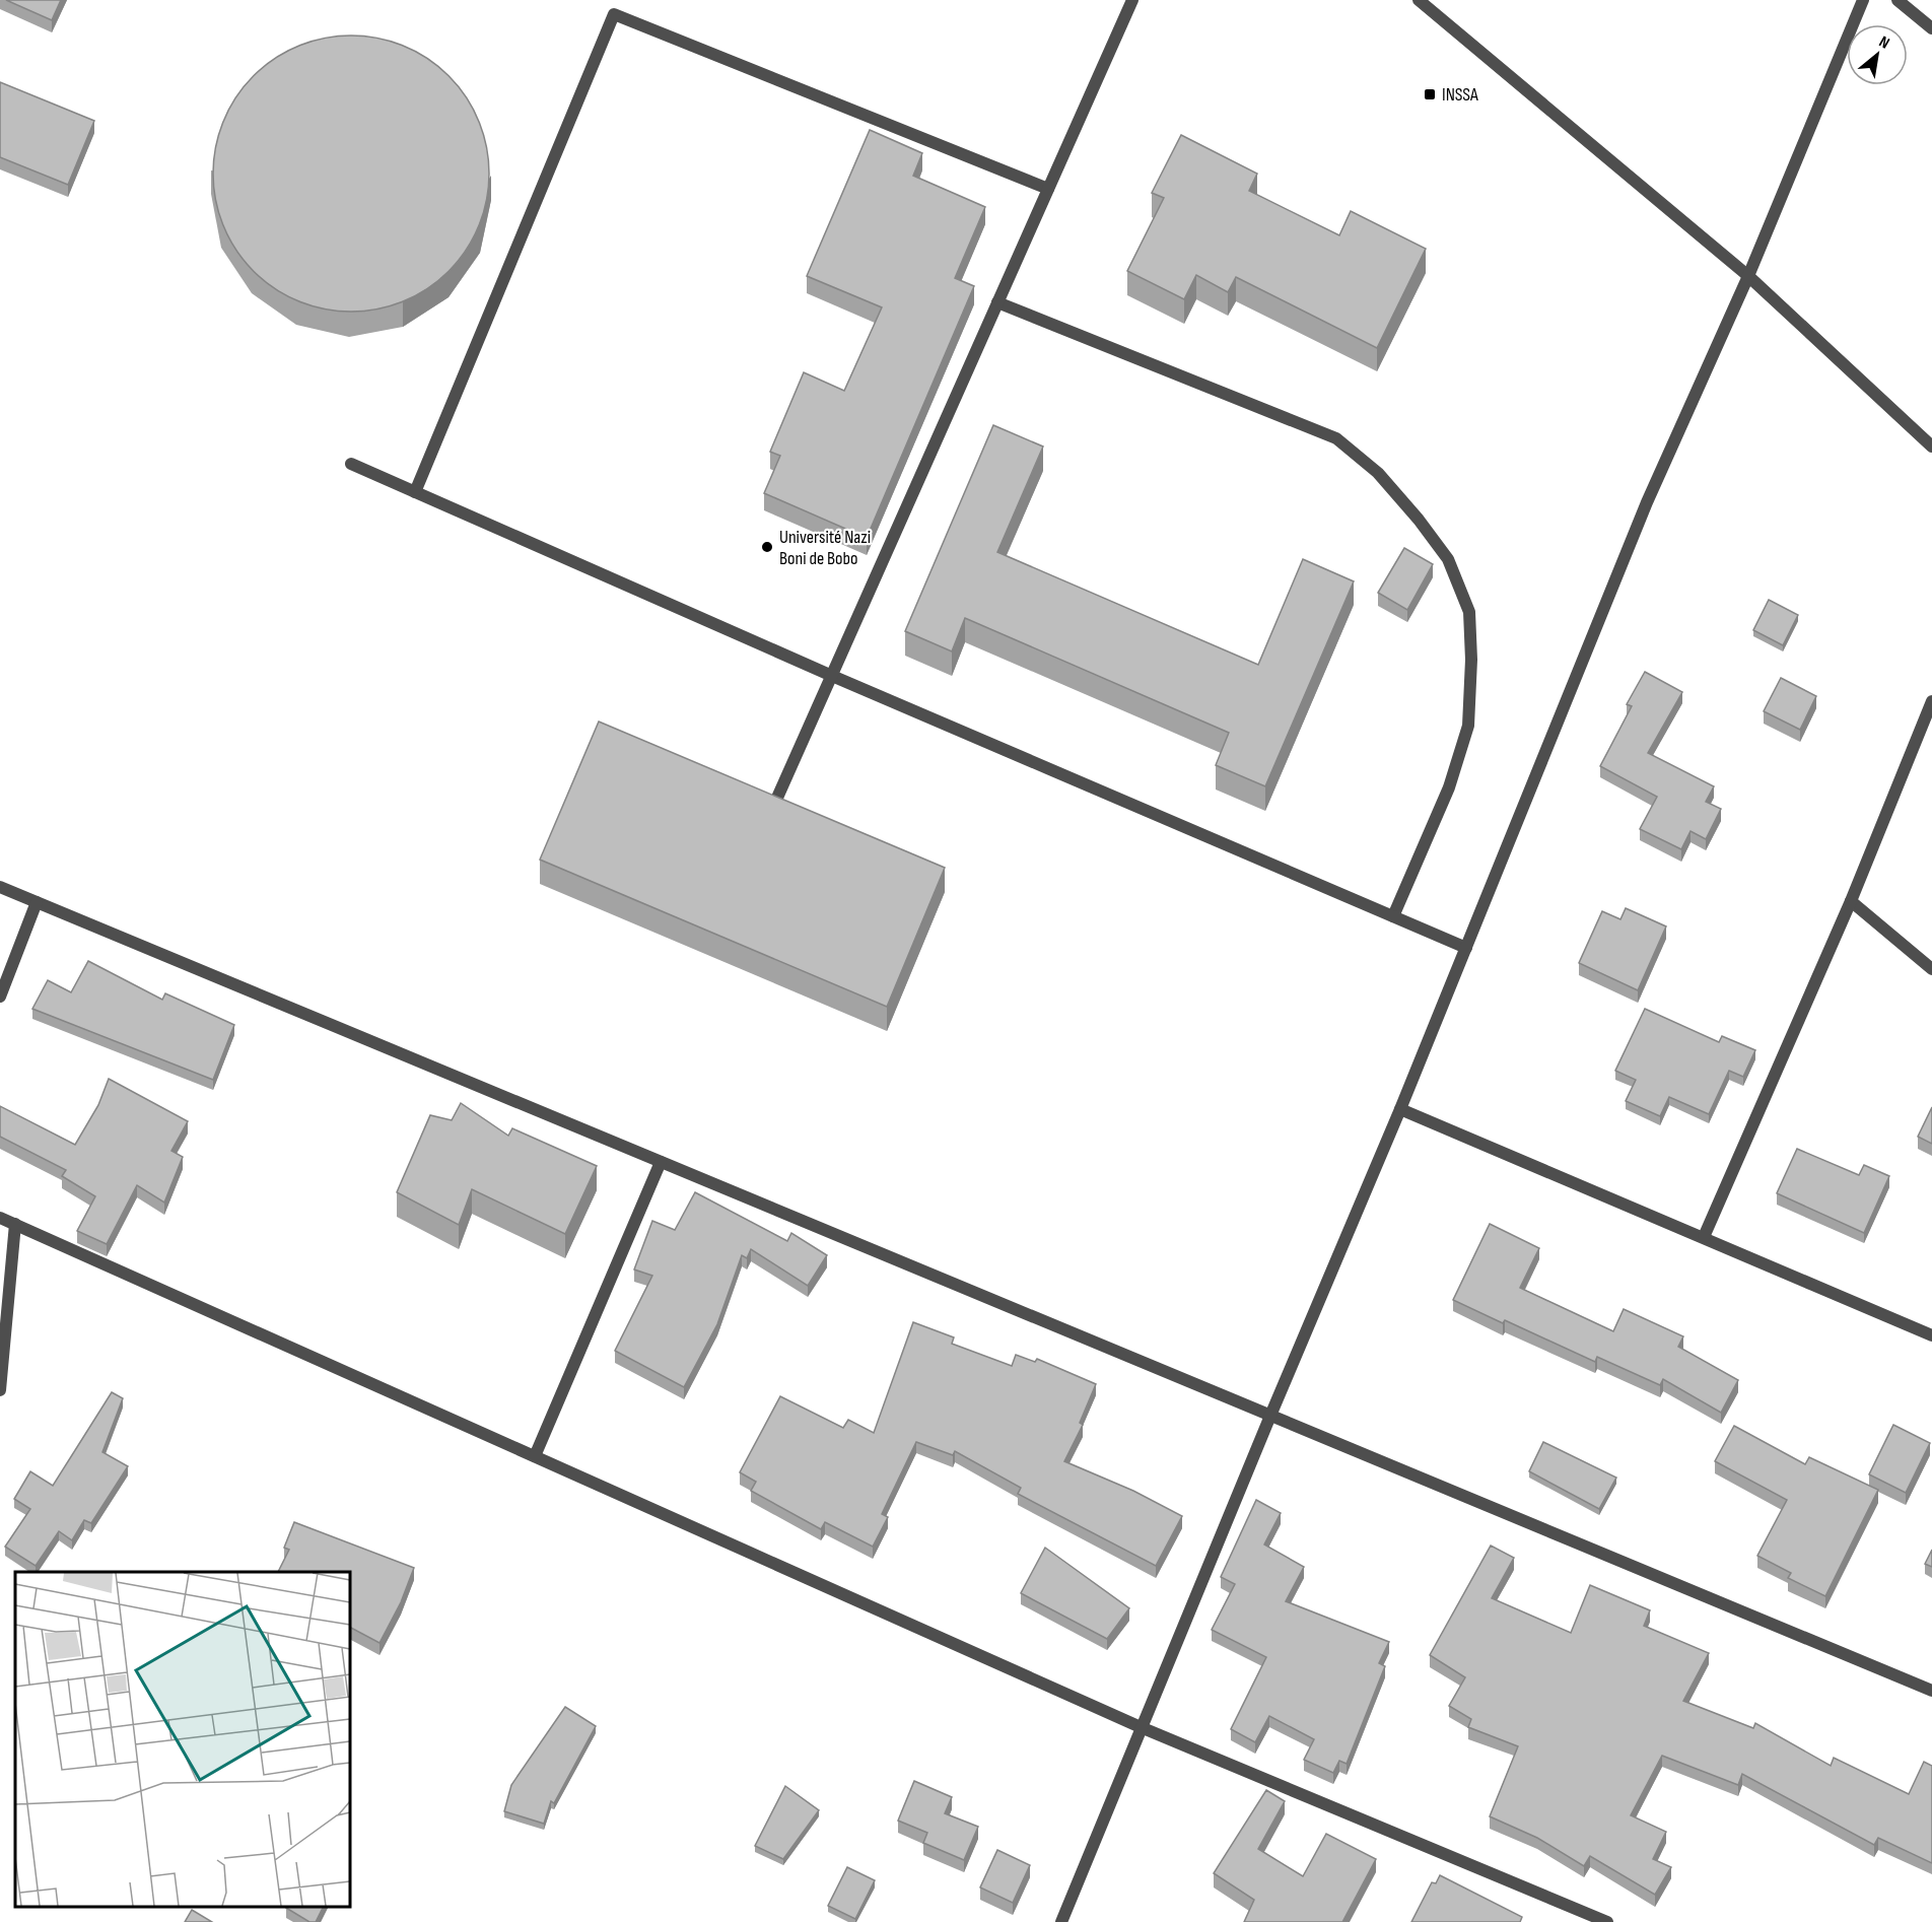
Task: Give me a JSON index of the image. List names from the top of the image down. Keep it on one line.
{"places":{"transit":["INSSA"],"other":["Université Nazi Boni de Bobo"]},"north":"top right"}
